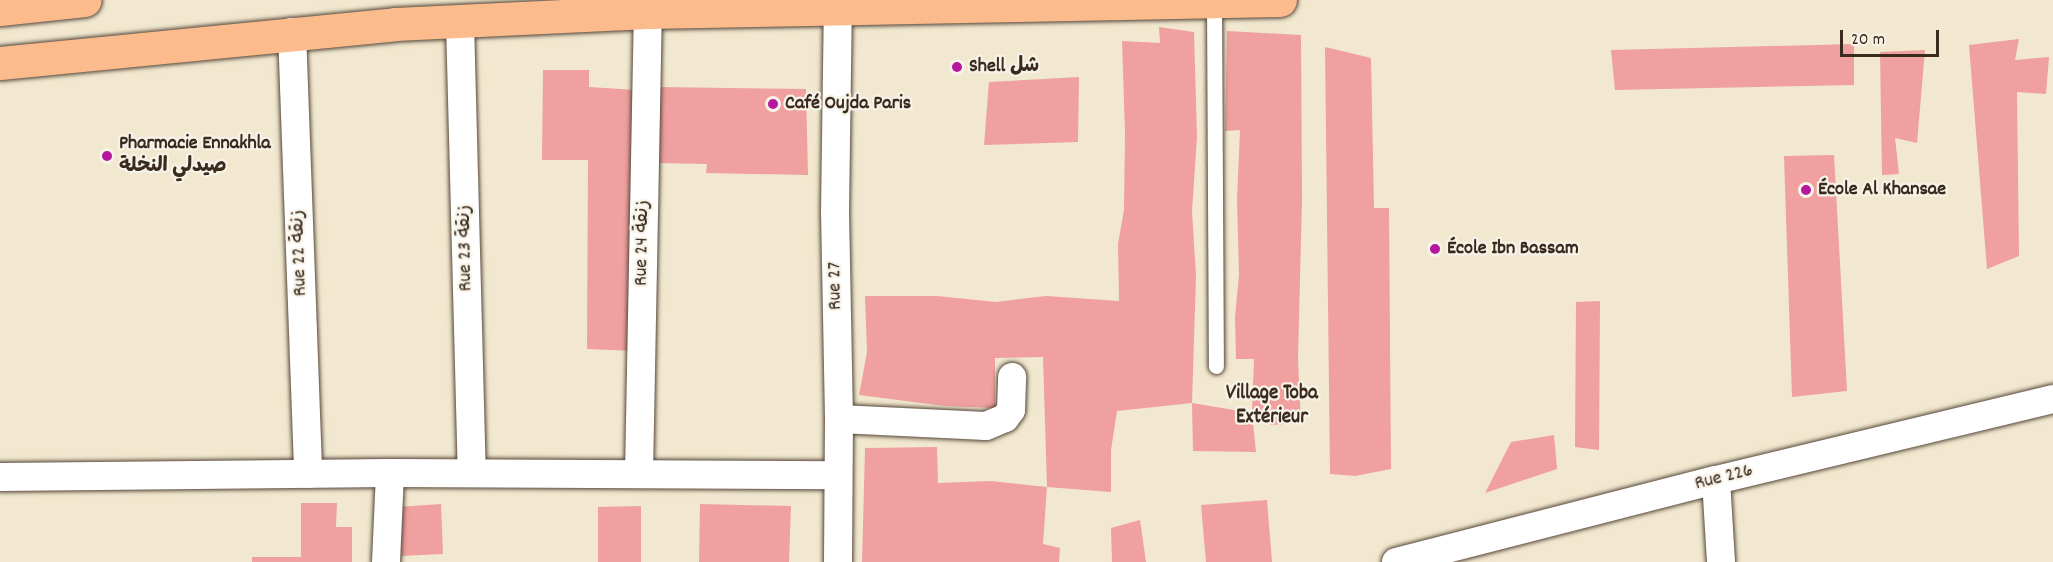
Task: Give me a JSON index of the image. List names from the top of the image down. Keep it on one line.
{"streets":{"street":["Rue 24 زنقة","Rue 23 زنقة","Rue 22 زنقة","Rue 27","Rue 226"]},"districts":["Village Toba Extérieur"],"places":["Shell شل","Café Oujda Paris","Pharmacie Ennakhla صيدلي النخلة","École Al Khansae","École Ibn Bassam"],"scale_bar":"20 m"}
